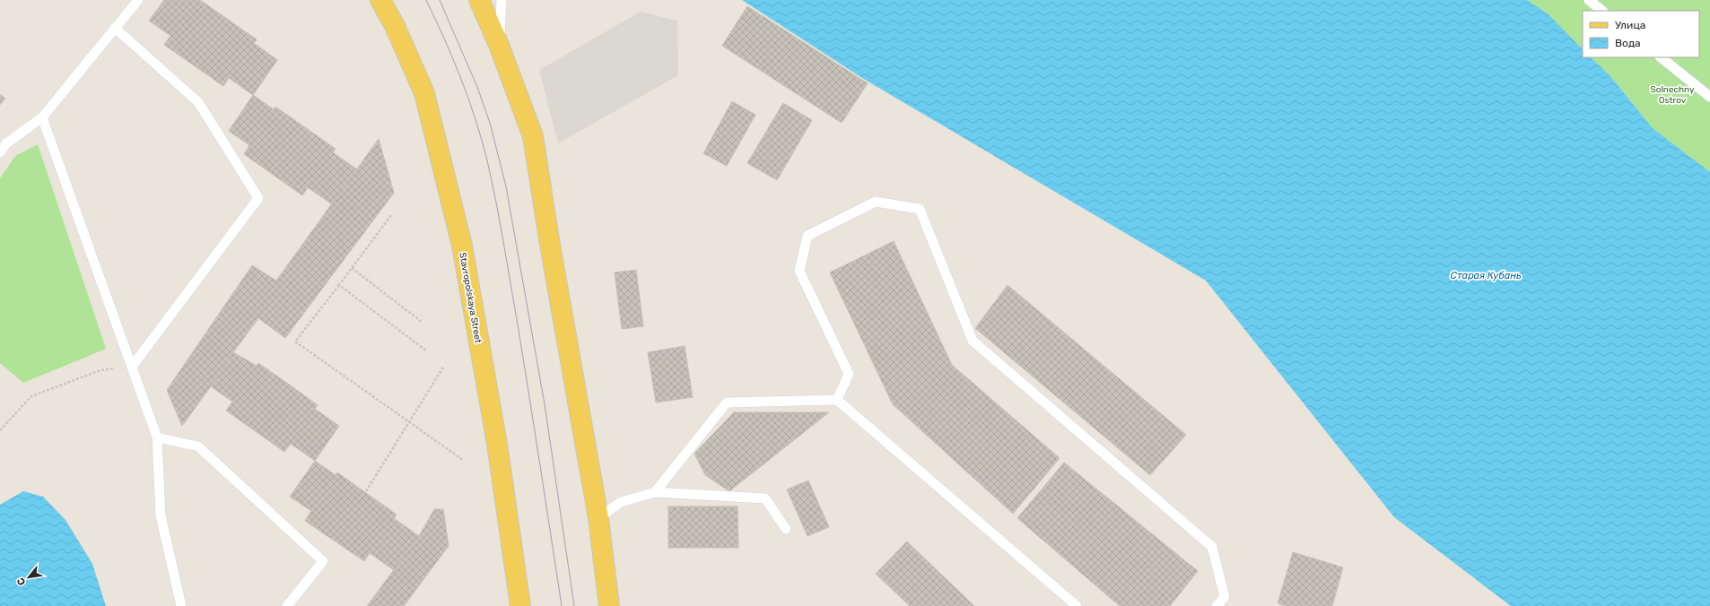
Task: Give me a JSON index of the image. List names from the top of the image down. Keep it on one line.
{"streets":{"main road":["Stavropolskaya Street"]},"water":["Старая Кубань"],"parks":["Solnechny Ostrov"],"legend":["Улица","Вода"],"north":"bottom left"}
